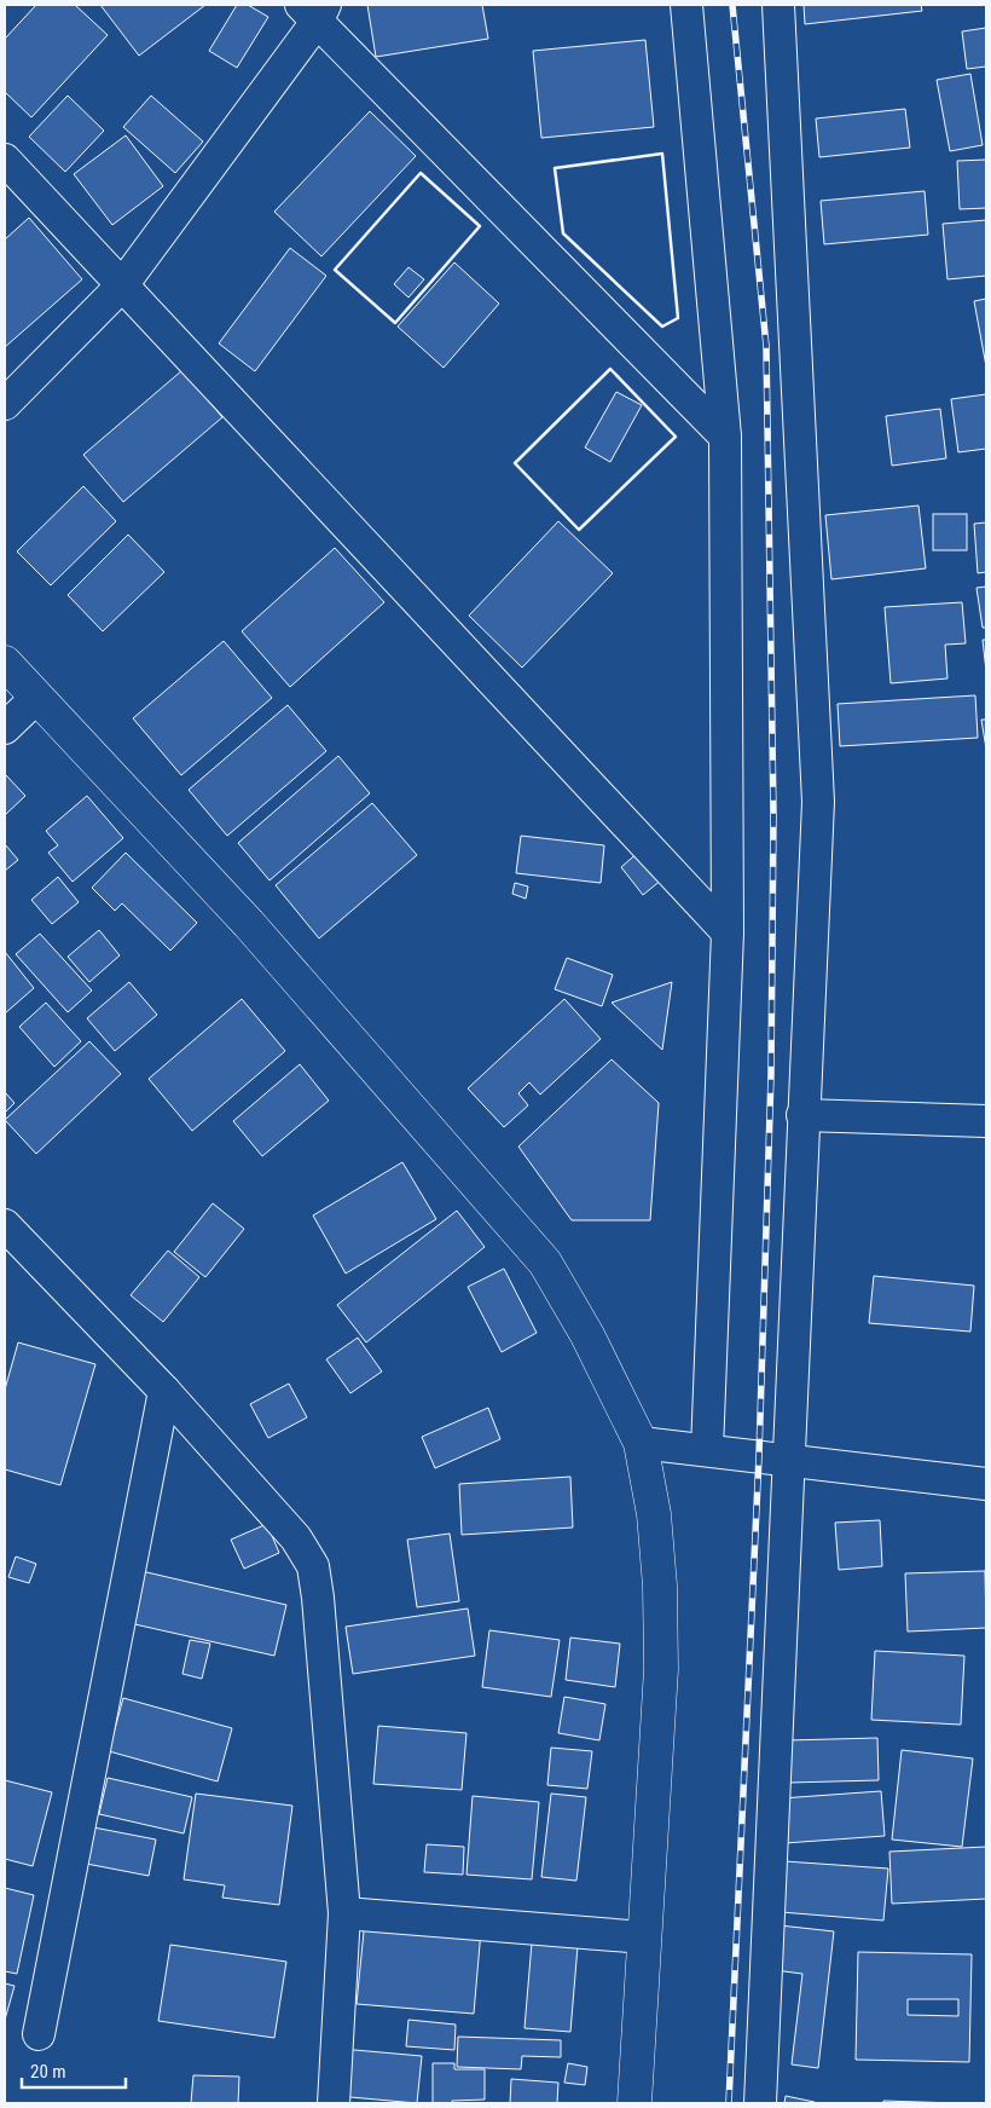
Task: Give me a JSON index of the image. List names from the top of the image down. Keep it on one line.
{"scale_bar":"20 m"}
